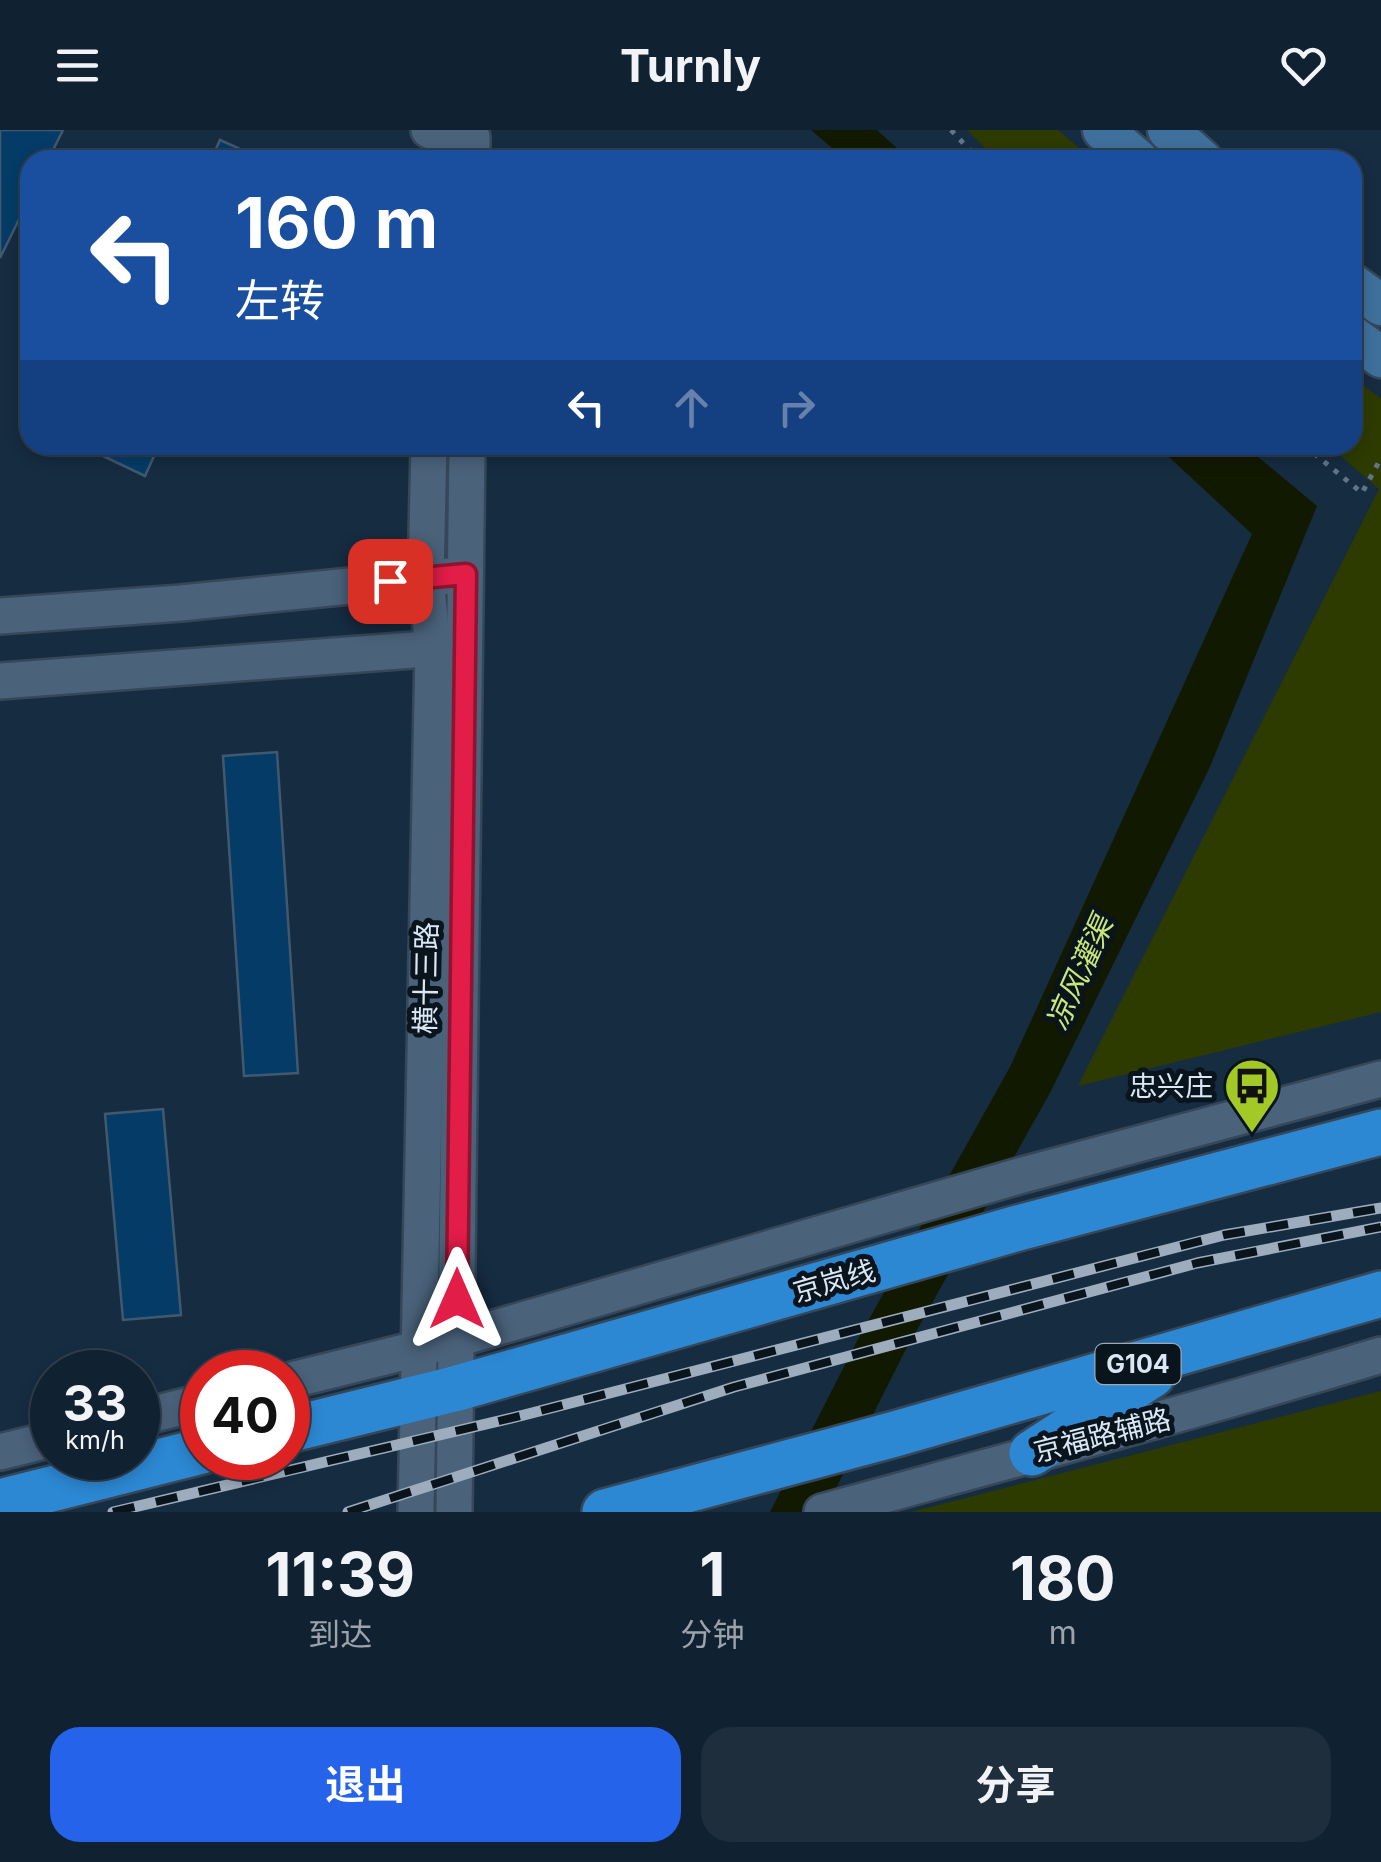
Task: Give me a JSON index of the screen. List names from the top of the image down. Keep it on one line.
{"streets":{"highway":["京岚线","G104"],"street":["横十三路","京福路辅路"]},"crossings":[["横十三路","京岚线"]],"water":["凉风灌渠"],"places":{"bus stop":["忠兴庄"]},"page":{"header":"Turnly","turn":["160 m","左转"],"speed":"33 km/h","limit":"40","eta":["11:39","到达","1","分钟","180","m"],"buttons":["退出","分享"]}}
